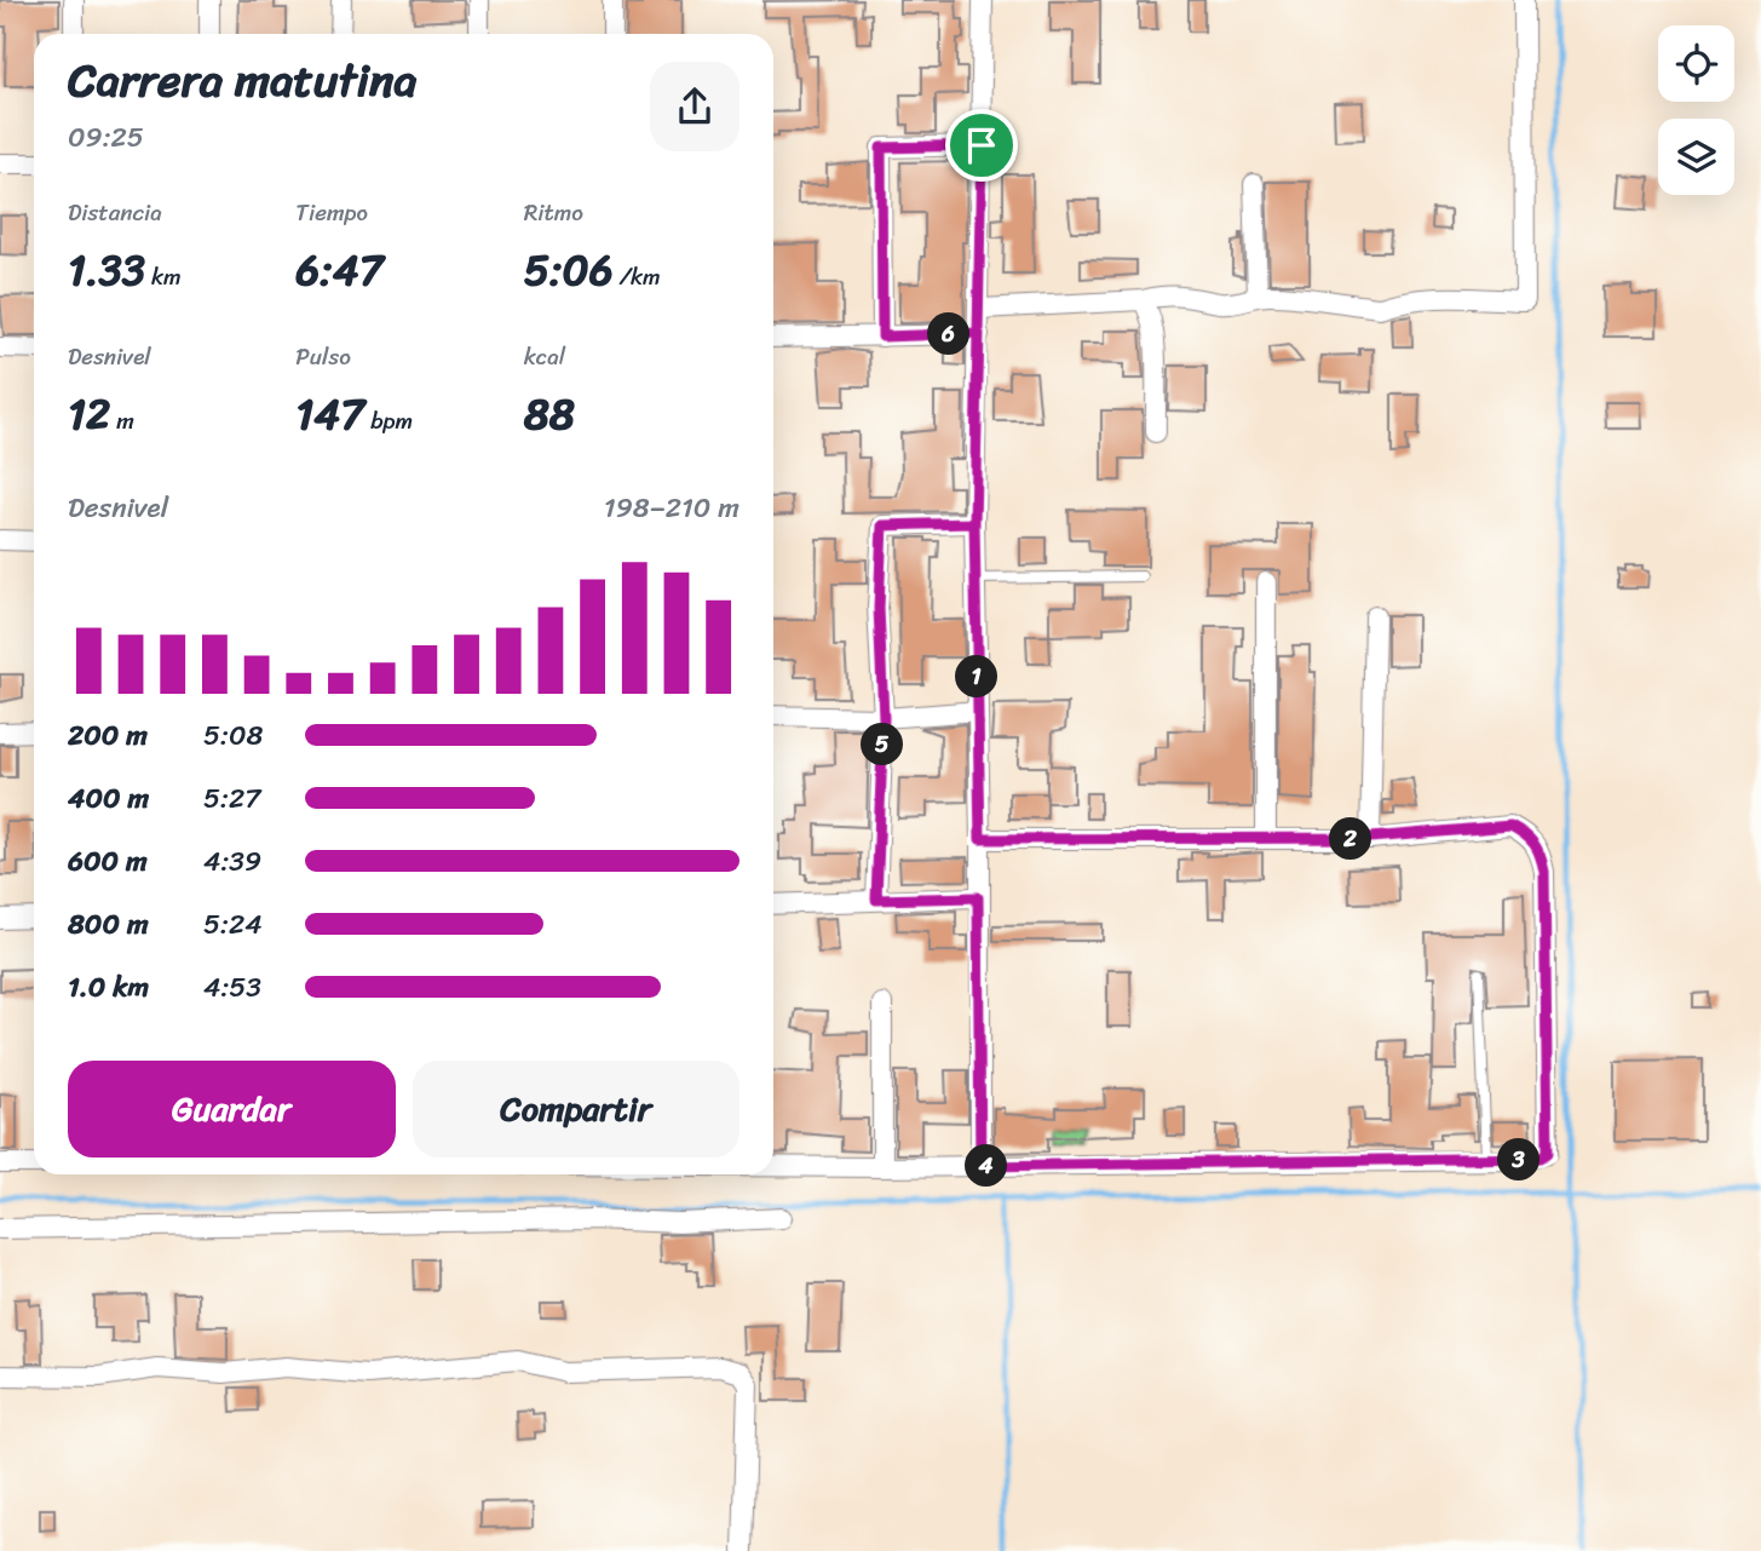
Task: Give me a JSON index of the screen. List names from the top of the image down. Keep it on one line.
{"page":{"heading":["Carrera matutina","09:25"],"stats":[["Distancia","1.33 km"],["Tiempo","6:47"],["Ritmo","5:06 /km"],["Desnivel","12 m"],["Pulso","147 bpm"],["kcal","88"]],"pins":["6","1","5","2","3","4"],"chart":["Desnivel","198–210 m"],"list":[{"name":"200 m","note":"5:08"},{"name":"400 m","note":"5:27"},{"name":"600 m","note":"4:39"},{"name":"800 m","note":"5:24"},{"name":"1.0 km","note":"4:53"}],"buttons":["Guardar","Compartir"]}}
